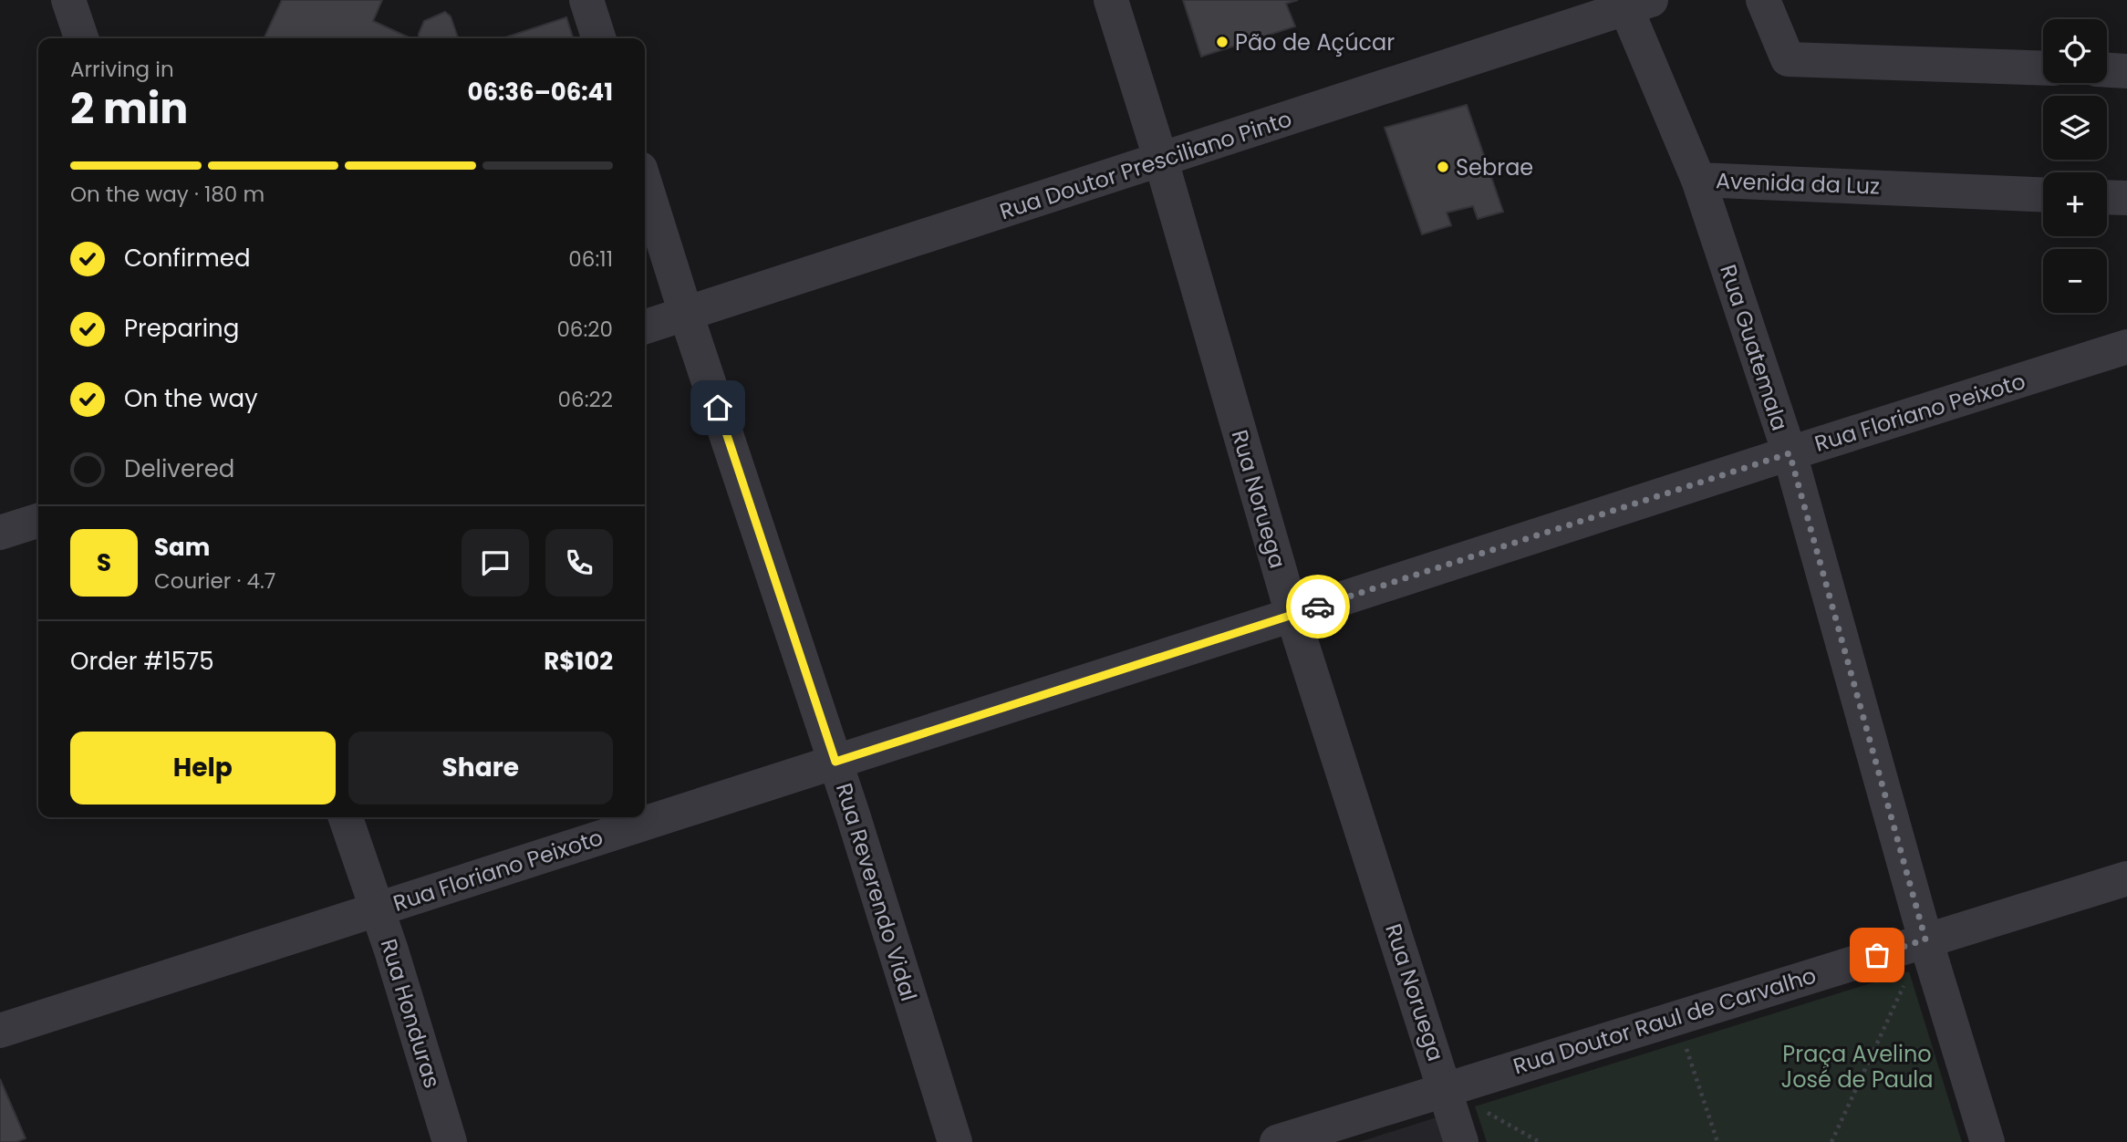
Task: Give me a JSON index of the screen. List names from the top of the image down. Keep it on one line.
{"streets":{"street":["Rua Doutor Presciliano Pinto","Avenida da Luz","Rua Guatemala","Rua Floriano Peixoto","Rua Noruega","Rua Reverendo Vidal","Rua Honduras","Rua Doutor Raul de Carvalho"]},"crossings":[["Rua Doutor Presciliano Pinto","Avenida da Luz"],["Rua Doutor Presciliano Pinto","Rua Noruega"],["Rua Doutor Presciliano Pinto","Rua Reverendo Vidal"],["Avenida da Luz","Rua Guatemala"],["Rua Guatemala","Rua Floriano Peixoto"],["Rua Guatemala","Rua Doutor Raul de Carvalho"],["Rua Floriano Peixoto","Rua Noruega"],["Rua Floriano Peixoto","Rua Reverendo Vidal"],["Rua Floriano Peixoto","Rua Honduras"],["Rua Noruega","Rua Doutor Raul de Carvalho"]],"parks":["Praça Avelino José de Paula"],"places":["Pão de Açúcar","Sebrae"],"page":{"map_buttons":["+","−"],"heading":["2 min","Arriving in","06:36–06:41"],"panel":["Sam","Courier · 4.7","Order #1575","R$102"],"bar":"On the way · 180 m","list":[["Confirmed","06:11"],["Preparing","06:20"],["On the way","06:22"],"Delivered"],"round":"S","buttons":["Help","Share"]}}
